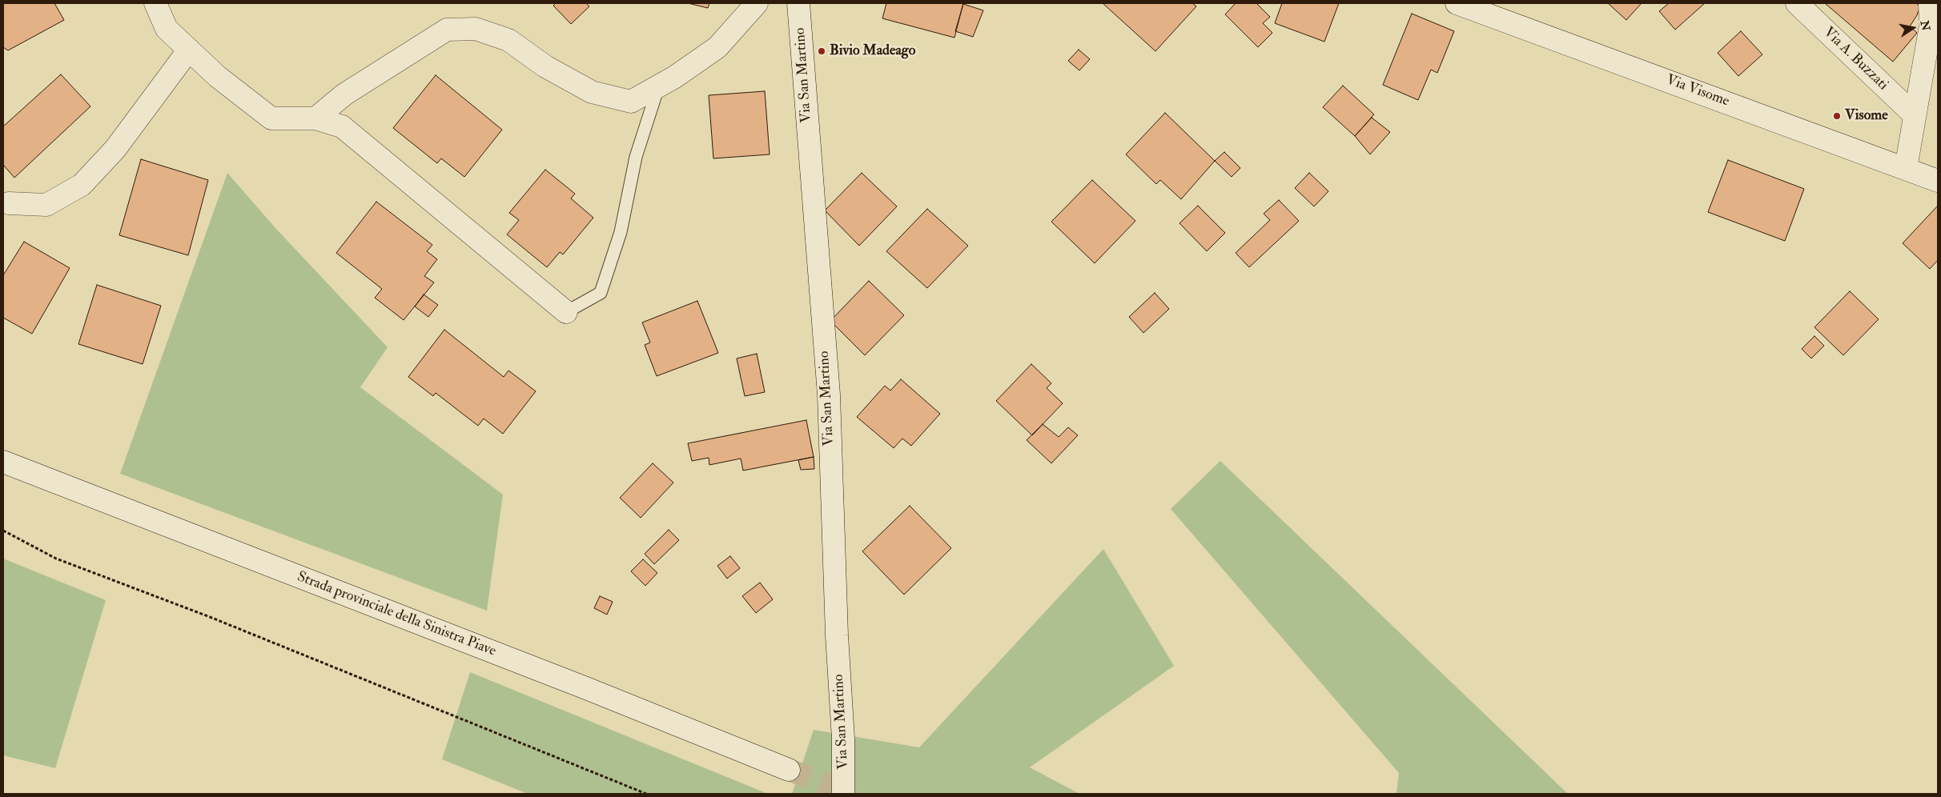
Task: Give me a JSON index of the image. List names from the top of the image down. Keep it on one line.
{"streets":{"street":["Via A. Buzzati","Via San Martino","Via Visome","Strada provinciale della Sinistra Piave"]},"places":["Bivio Madeago","Visome"],"north":"right"}
